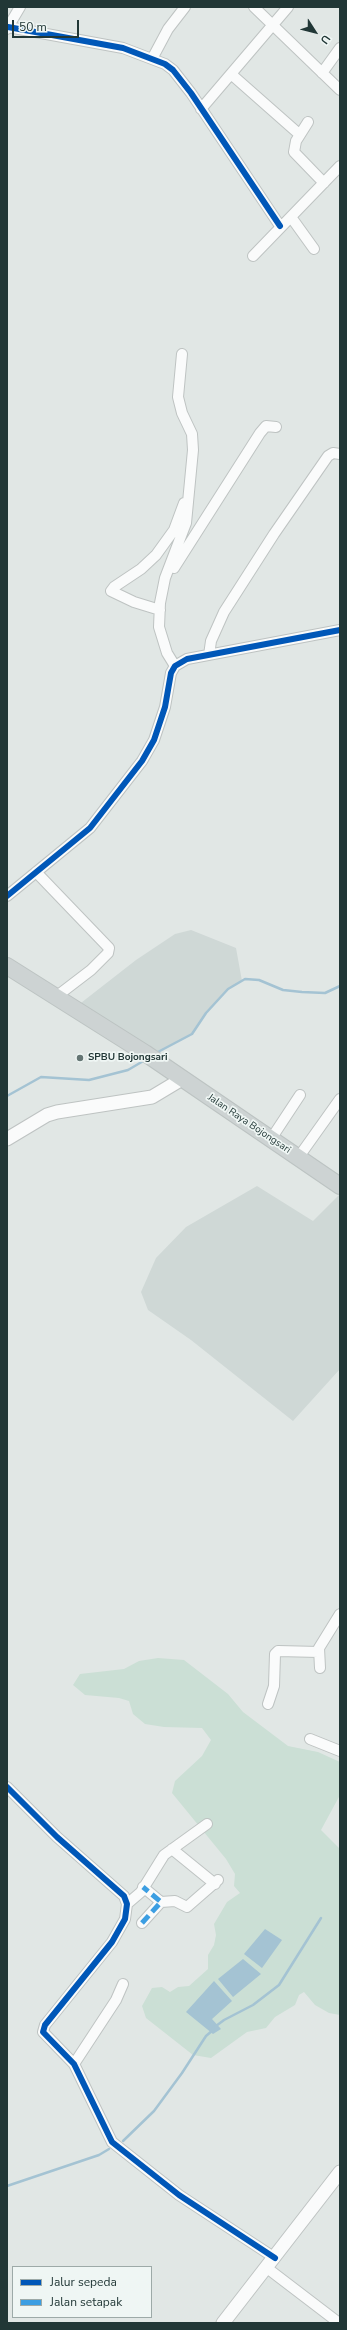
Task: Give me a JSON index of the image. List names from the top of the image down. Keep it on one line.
{"streets":{"main road":["Jalan Raya Bojongsari"]},"places":["SPBU Bojongsari"],"legend":["Jalur sepeda","Jalan setapak"],"scale_bar":"50 m","north":"bottom right"}
